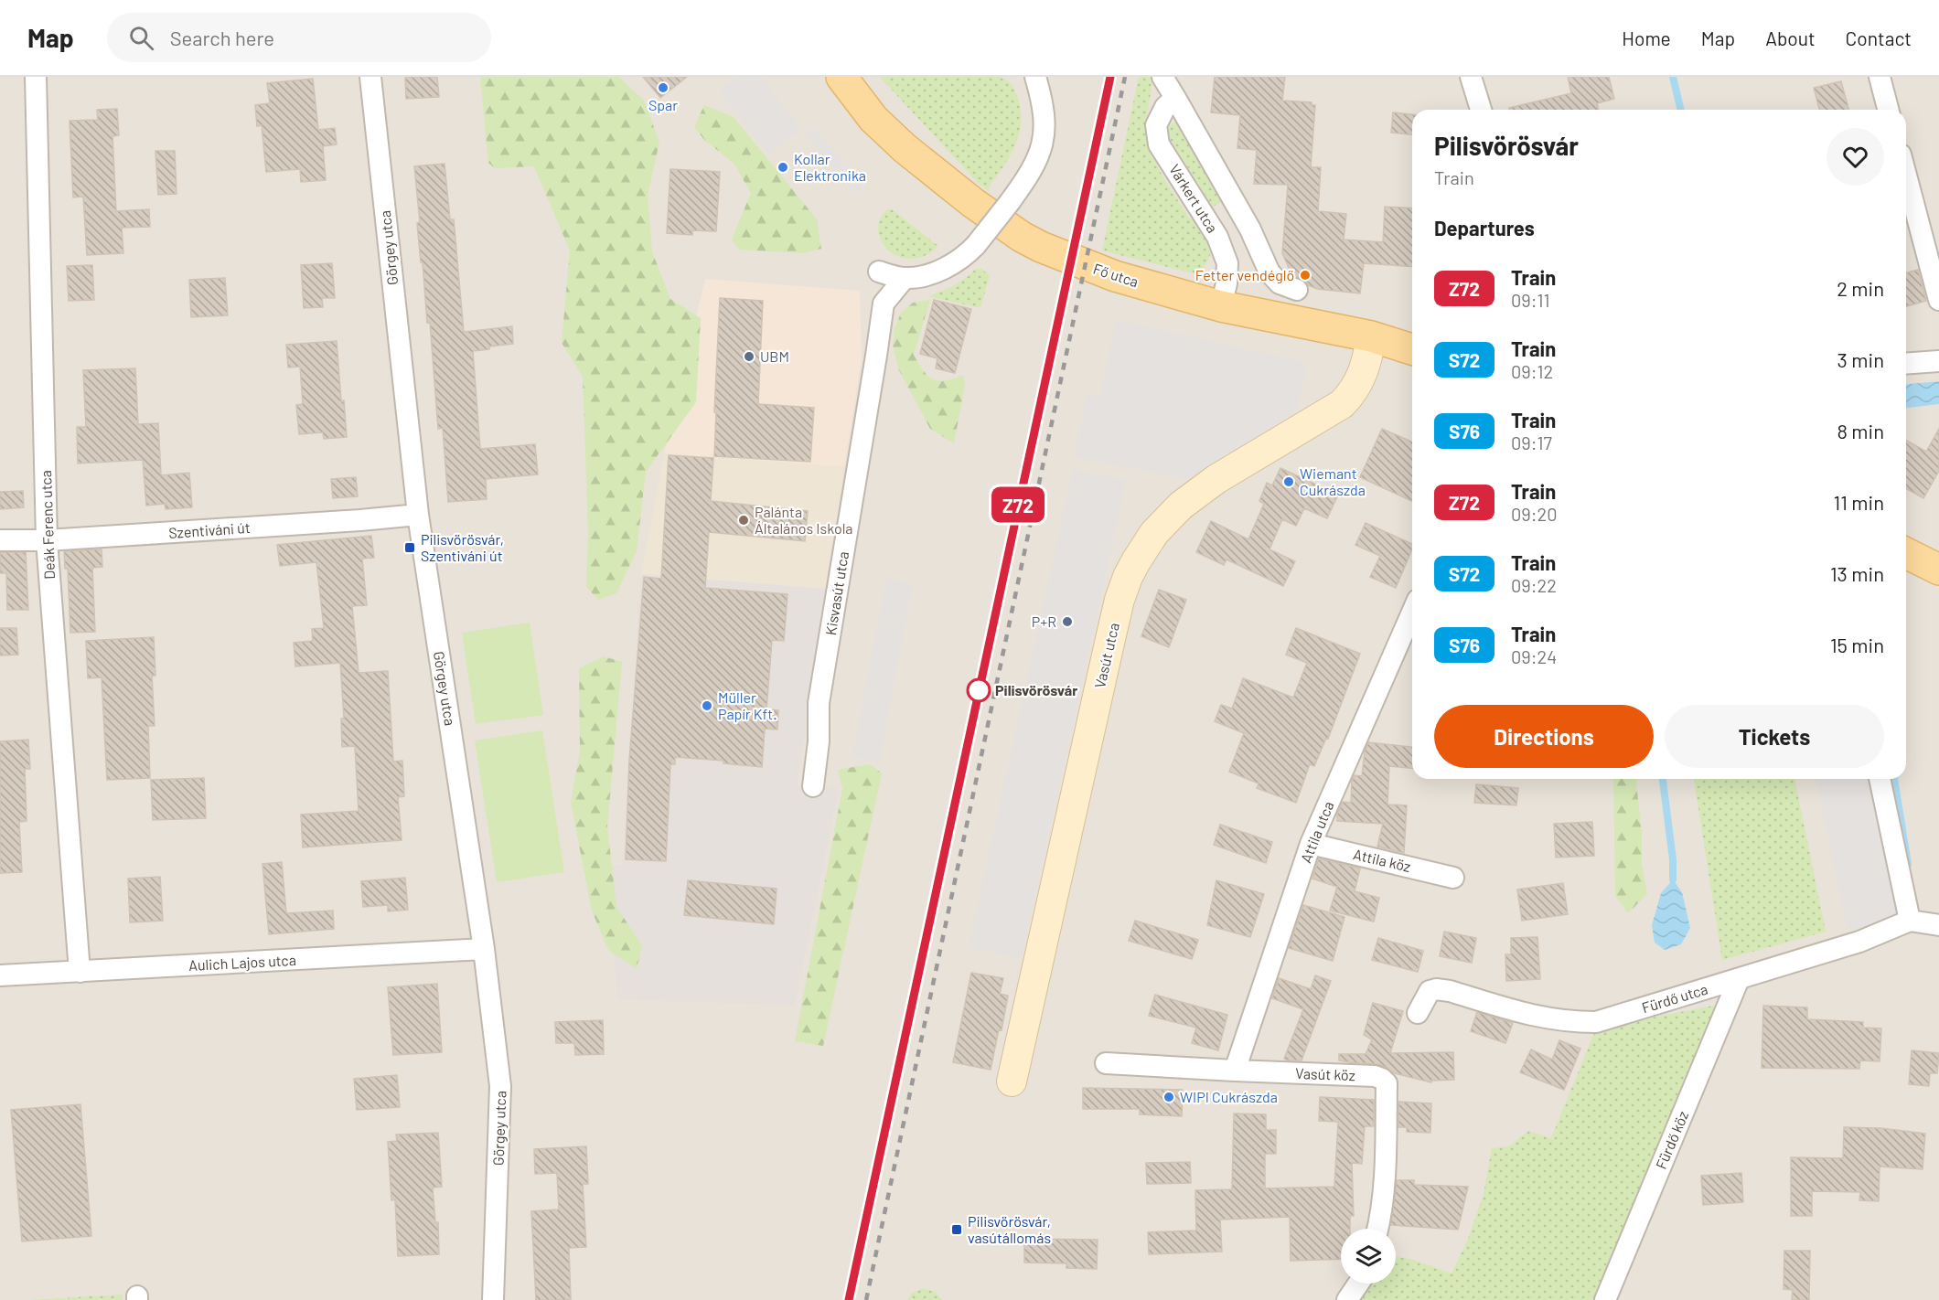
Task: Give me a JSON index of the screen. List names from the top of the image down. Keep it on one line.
{"streets":{"main road":["Fő utca"],"street":["Várkert utca","Görgey utca","Deák Ferenc utca","Szentiváni út","Kisvasút utca","Vasút utca","Attila utca","Attila köz","Aulich Lajos utca","Fürdő utca","Vasút köz","Fürdő köz"]},"crossings":[["Várkert utca","Fő utca"],["Görgey utca","Szentiváni út"],["Görgey utca","Aulich Lajos utca"],["Fő utca","Vasút utca"],["Deák Ferenc utca","Szentiváni út"],["Deák Ferenc utca","Aulich Lajos utca"],["Attila utca","Attila köz"],["Attila utca","Vasút köz"],["Fürdő utca","Fürdő köz"]],"places":{"other":["Spar","Kollar Elektronika","Fetter vendéglő","UBM","Wiemant Cukrászda","Palánta Általános Iskola","P+R","Pilisvörösvár","Müller Papír Kft.","WIPI Cukrászda"],"transit":["Pilisvörösvár, Szentiváni út","Pilisvörösvár, vasútállomás"]},"page":{"header":"Map","search":"Search here","nav":["Home","Map","About","Contact"],"on_map":"Z72","heading":[["Pilisvörösvár","Train"],"Departures"],"list":[{"mark":"Z72","name":"Train","note":"09:11","value":"2 min"},{"mark":"S72","name":"Train","note":"09:12","value":"3 min"},{"mark":"S76","name":"Train","note":"09:17","value":"8 min"},{"mark":"Z72","name":"Train","note":"09:20","value":"11 min"},{"mark":"S72","name":"Train","note":"09:22","value":"13 min"},{"mark":"S76","name":"Train","note":"09:24","value":"15 min"}],"buttons":["Directions","Tickets"]}}
